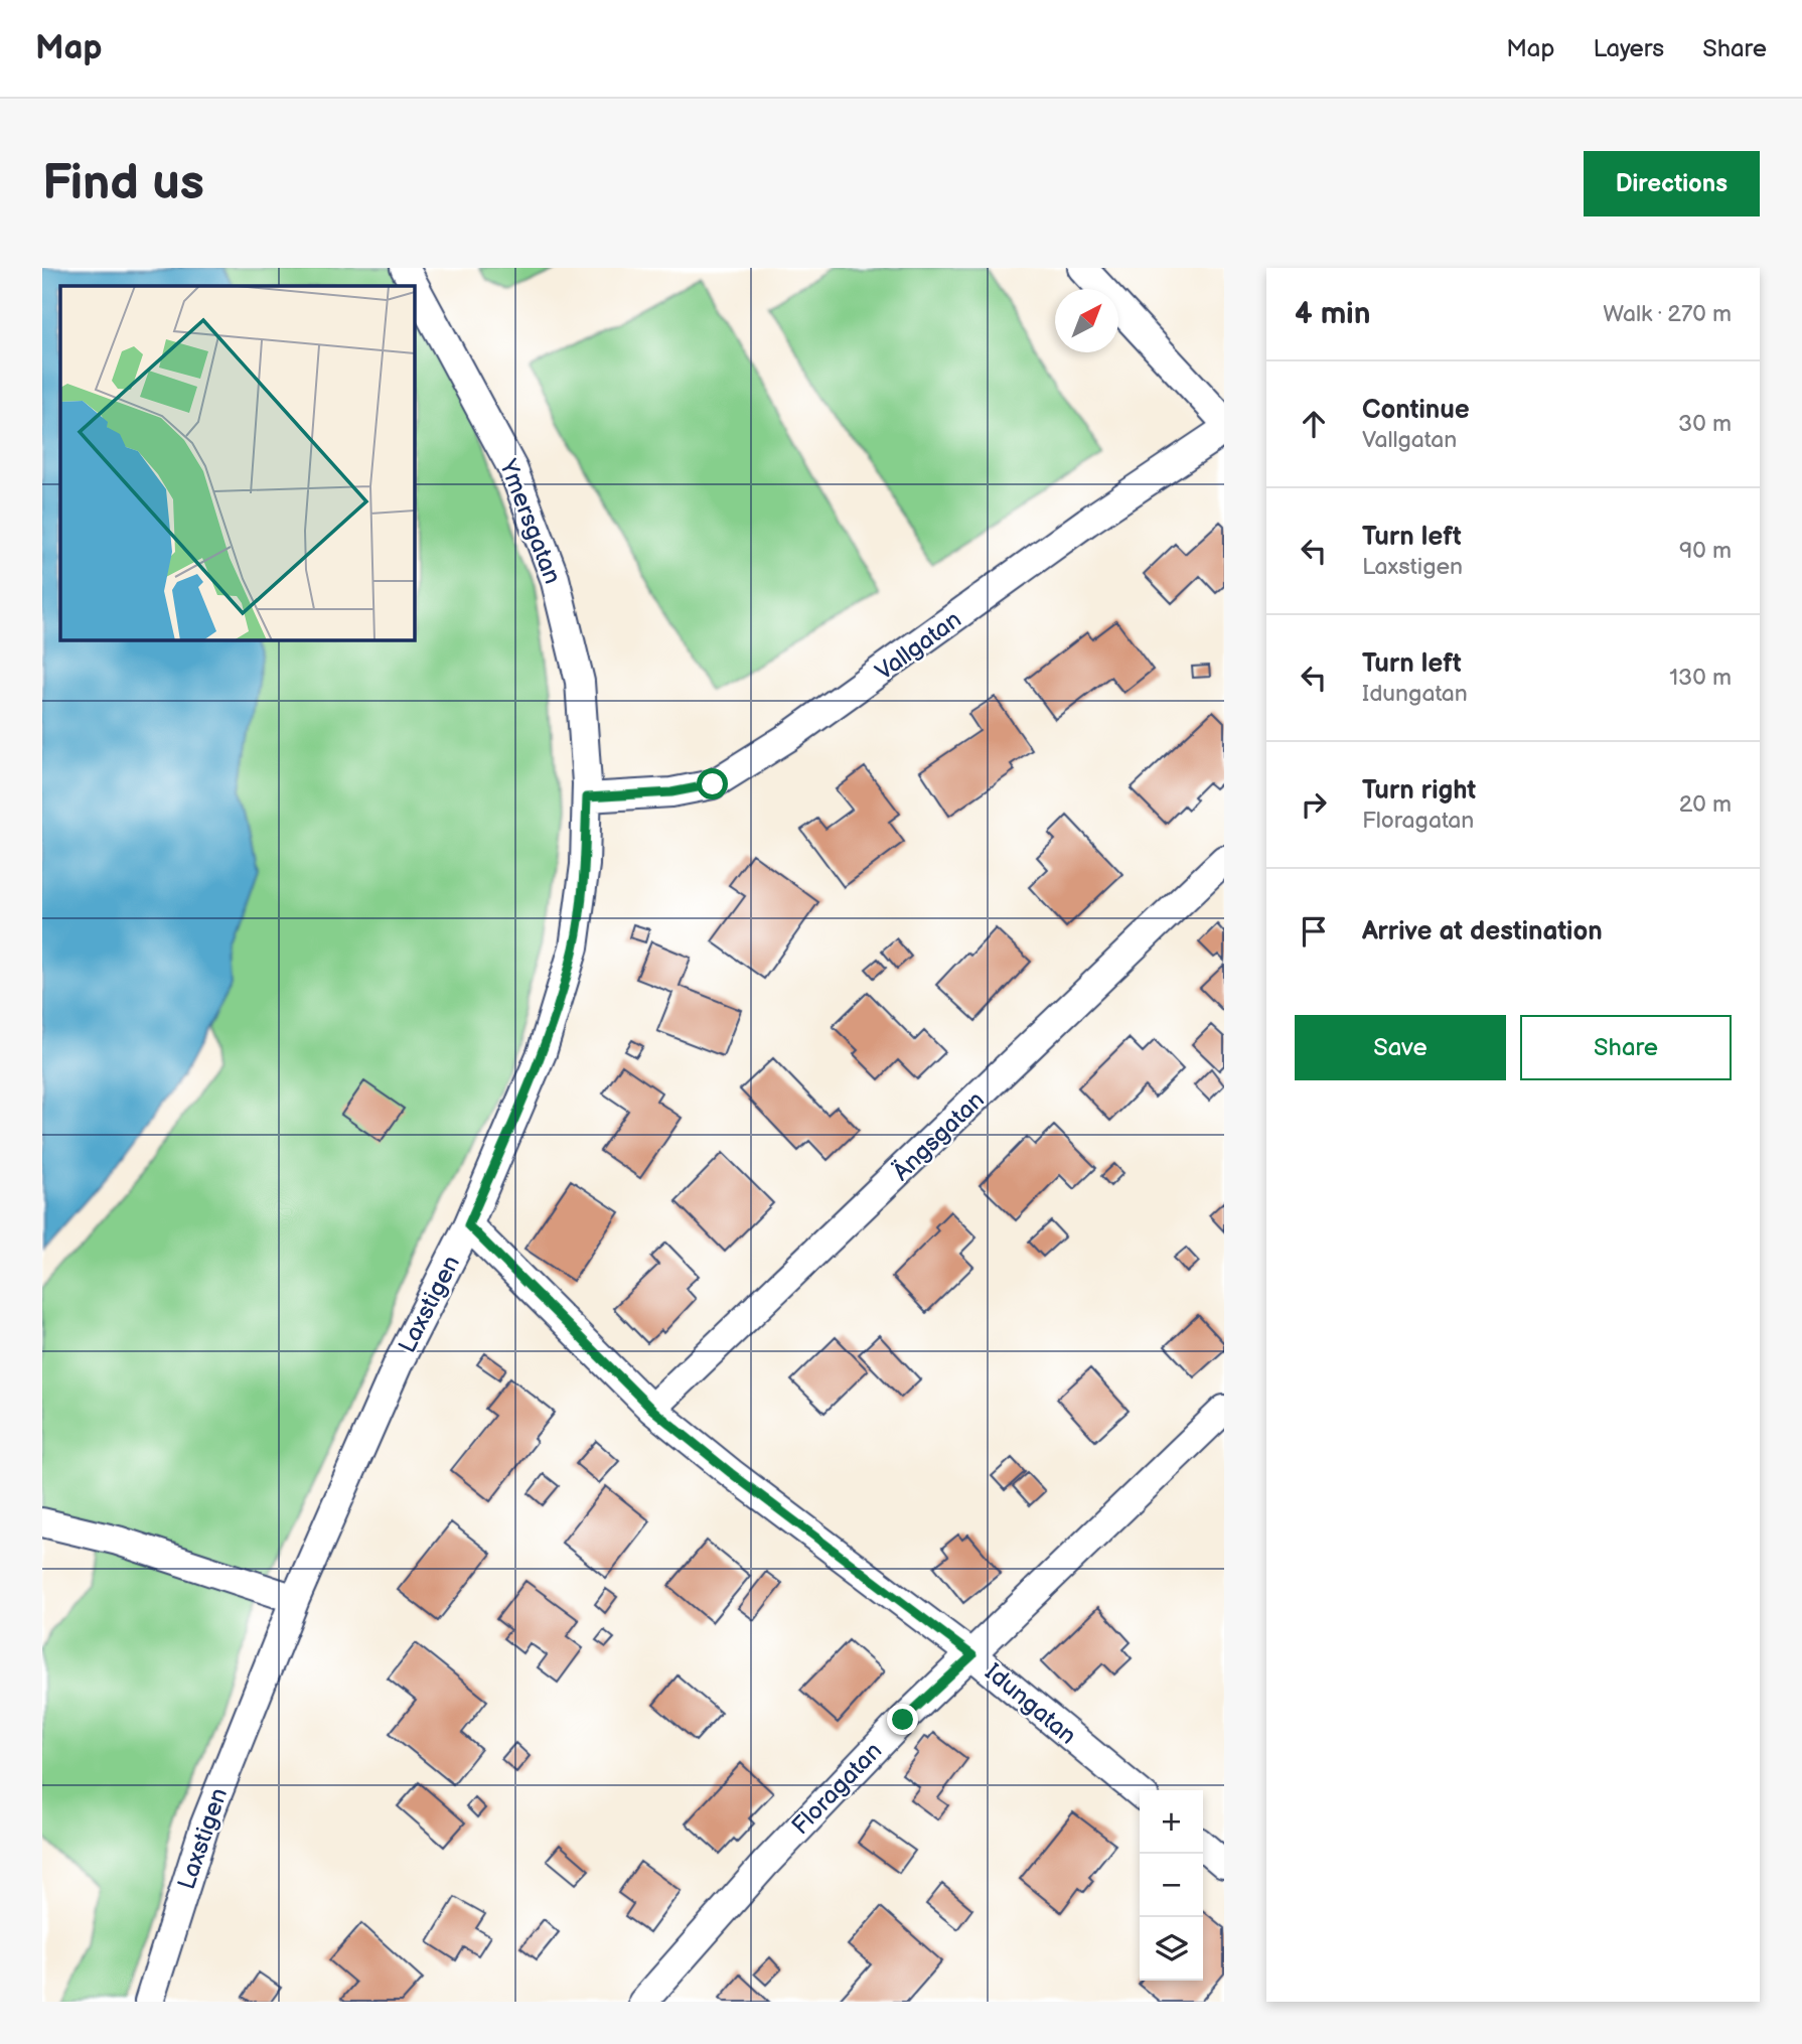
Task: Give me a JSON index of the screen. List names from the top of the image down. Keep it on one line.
{"streets":{"street":["Ymersgatan","Vallgatan","Ängsgatan","Laxstigen","Idungatan","Floragatan"]},"crossings":[["Ymersgatan","Vallgatan"],["Ymersgatan","Laxstigen"],["Vallgatan","Laxstigen"],["Ängsgatan","Idungatan"],["Laxstigen","Idungatan"],["Idungatan","Floragatan"]],"north":"top right","page":{"header":"Map","nav":["Map","Layers","Share"],"buttons":["Directions",["Save","Share"]],"title":"Find us","heading":["4 min","Walk · 270 m"],"list":[["Continue","Vallgatan","30 m"],["Turn left","Laxstigen","90 m"],["Turn left","Idungatan","130 m"],["Turn right","Floragatan","20 m"],"Arrive at destination"],"map_buttons":["+","−"]}}
